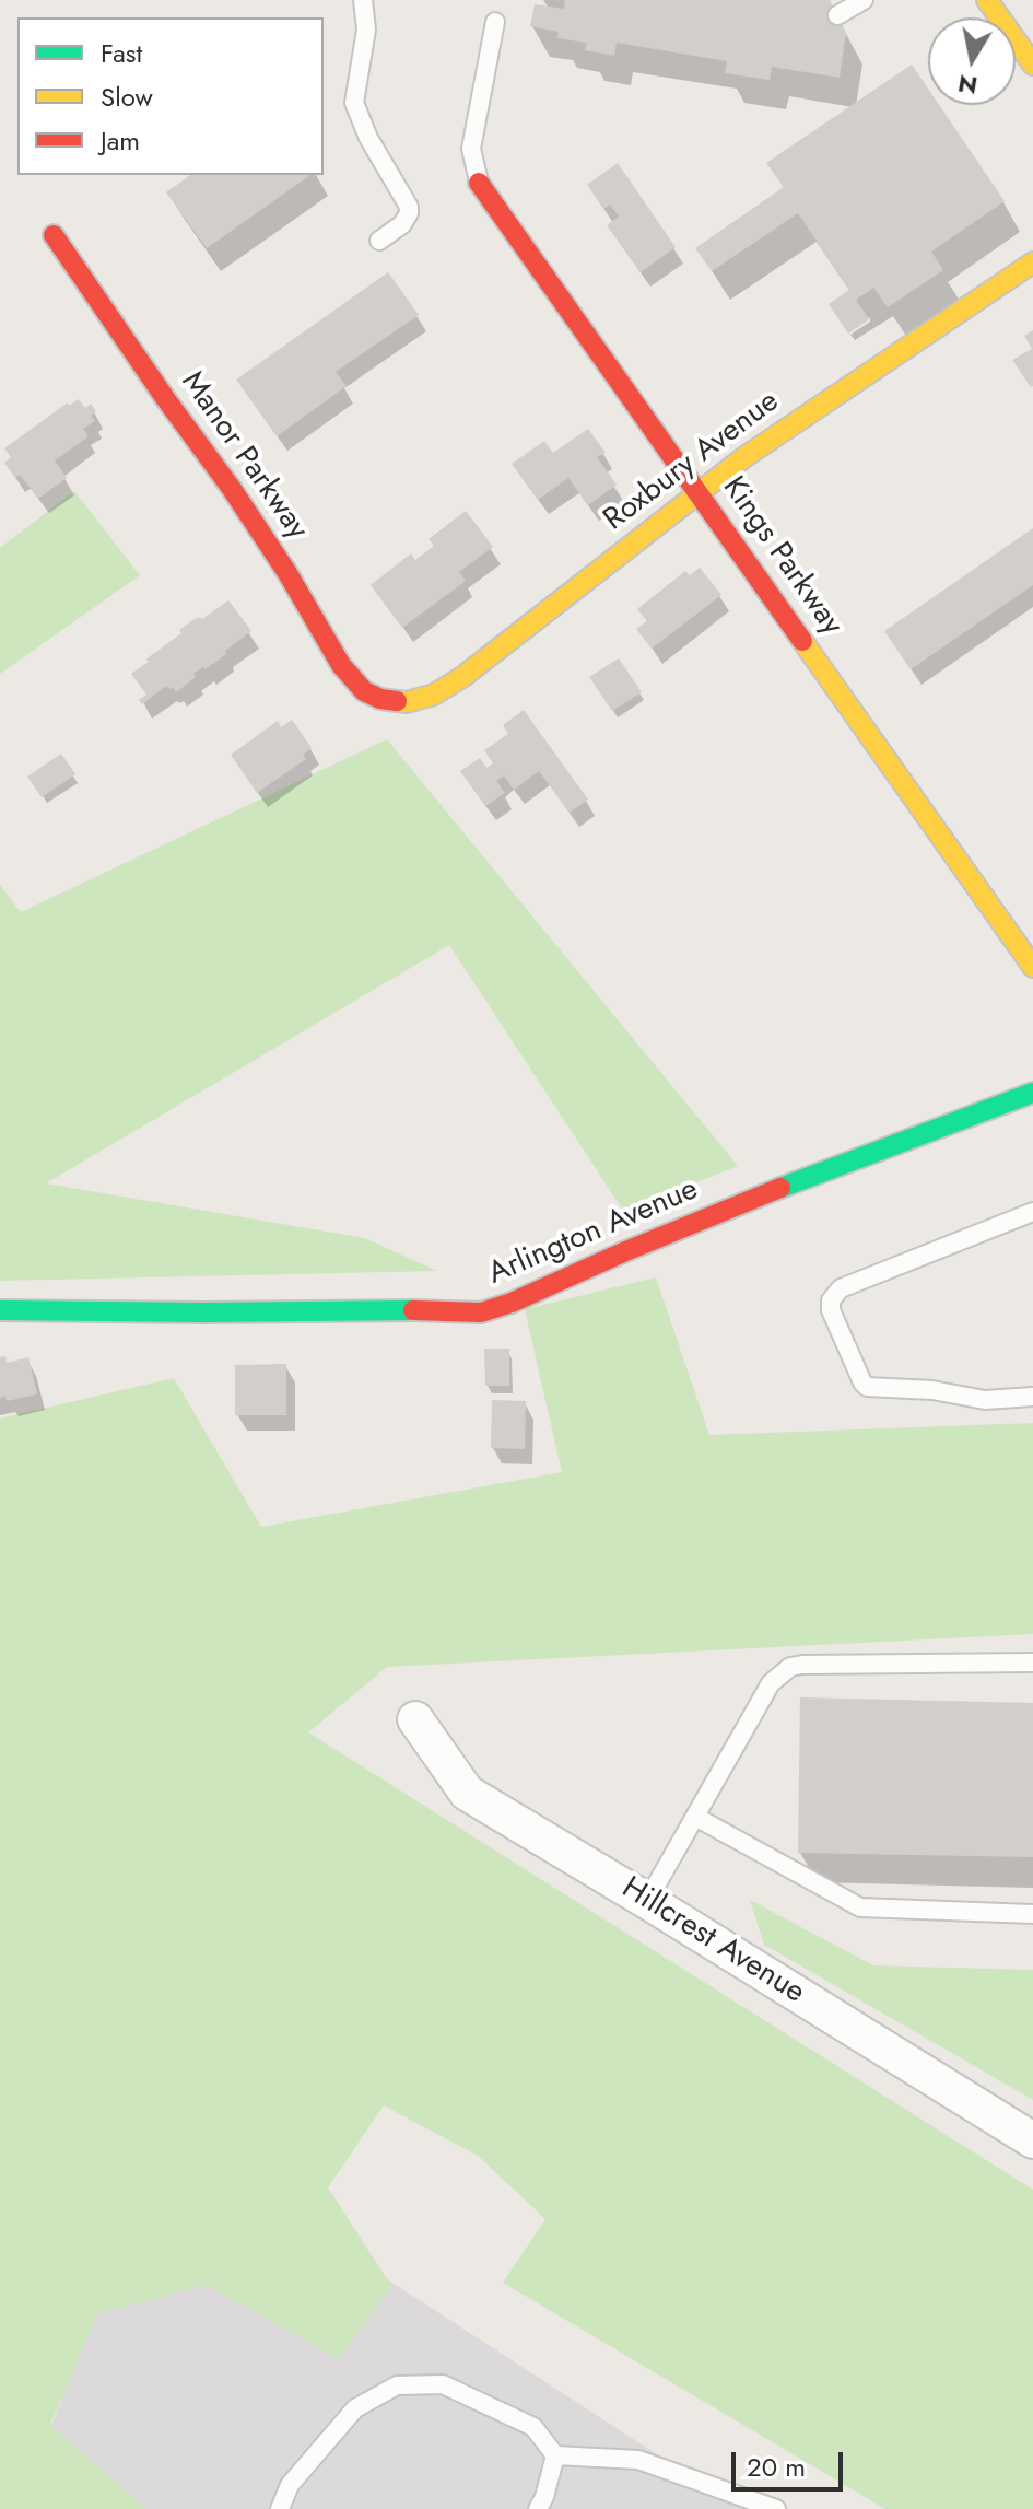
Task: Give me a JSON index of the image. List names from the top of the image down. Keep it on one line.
{"streets":{"main road":["Manor Parkway","Roxbury Avenue","Kings Parkway","Arlington Avenue"],"street":["Hillcrest Avenue"]},"crossings":[["Manor Parkway","Roxbury Avenue"],["Roxbury Avenue","Kings Parkway"]],"legend":["Fast","Slow","Jam"],"scale_bar":"20 m","north":"bottom"}
